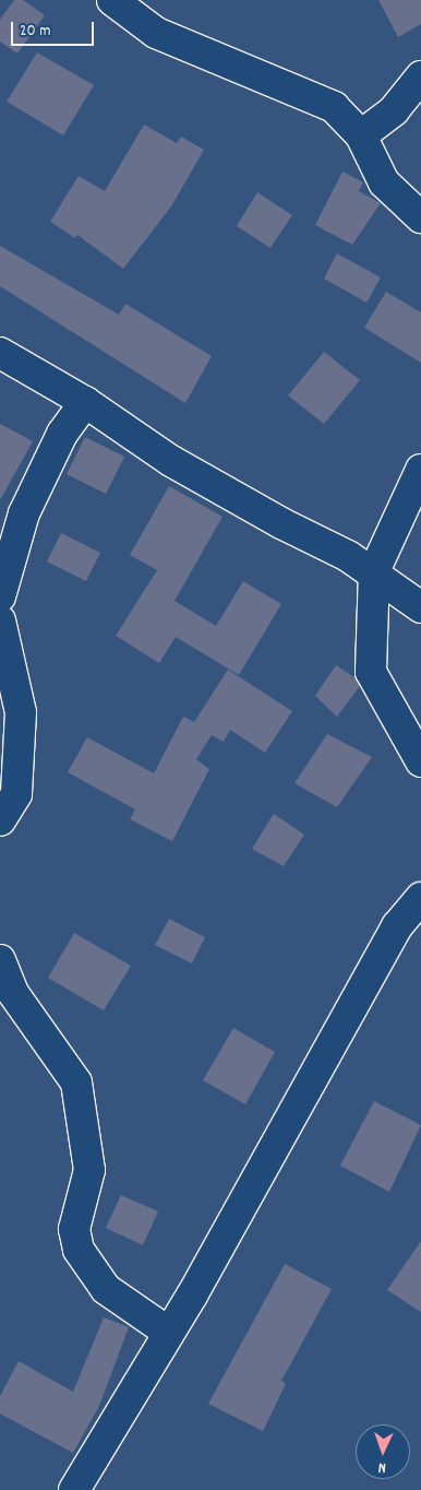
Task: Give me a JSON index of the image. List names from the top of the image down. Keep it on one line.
{"scale_bar":"20 m","north":"bottom"}
